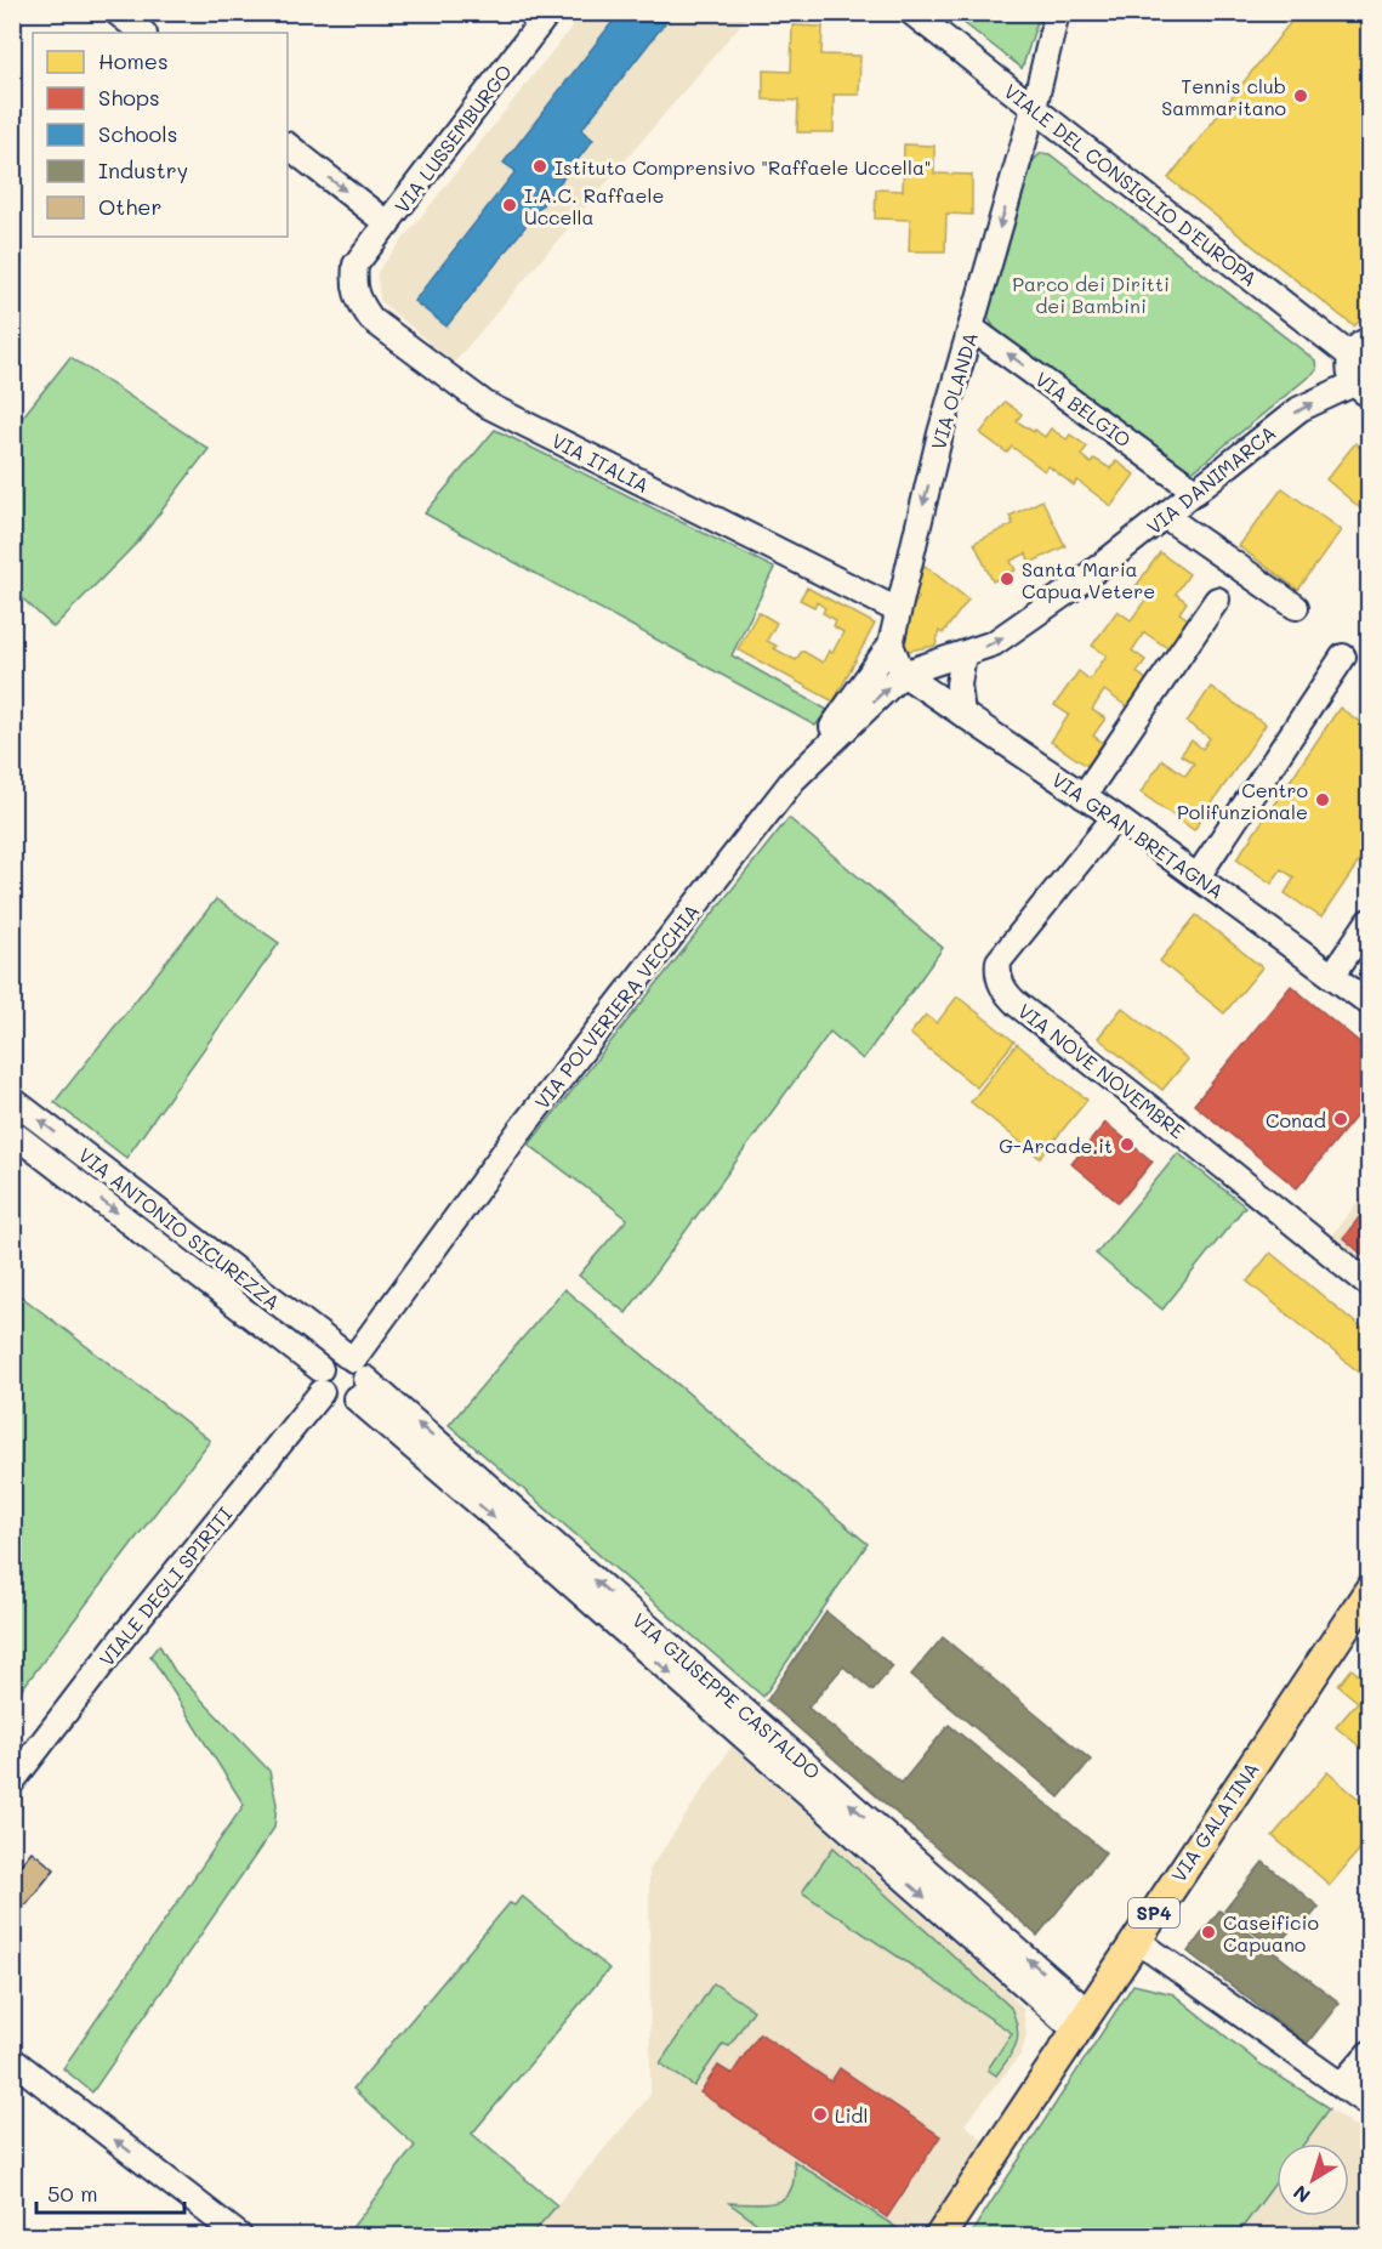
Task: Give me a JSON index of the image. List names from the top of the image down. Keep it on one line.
{"streets":{"main road":["VIA GALATINA","SP4"],"street":["VIA LUSSEMBURGO","VIALE DEL CONSIGLIO D'EUROPA","VIA OLANDA","VIA BELGIO","VIA ITALIA","VIA DANIMARCA","VIA GRAN BRETAGNA","VIA POLVERIERA VECCHIA","VIA NOVE NOVEMBRE","VIA ANTONIO SICUREZZA","VIALE DEGLI SPIRITI","VIA GIUSEPPE CASTALDO"]},"crossings":[["VIA LUSSEMBURGO","VIA ITALIA"],["VIALE DEL CONSIGLIO D'EUROPA","VIA OLANDA"],["VIA OLANDA","VIA BELGIO"],["VIA OLANDA","VIA ITALIA"],["VIA BELGIO","VIA DANIMARCA"],["VIA DANIMARCA","VIA GRAN BRETAGNA"],["VIA DANIMARCA","VIA POLVERIERA VECCHIA"],["VIA GRAN BRETAGNA","VIA POLVERIERA VECCHIA"],["VIA GRAN BRETAGNA","VIA NOVE NOVEMBRE"],["VIA POLVERIERA VECCHIA","VIA ANTONIO SICUREZZA"],["VIA POLVERIERA VECCHIA","VIA GIUSEPPE CASTALDO"],["VIA ANTONIO SICUREZZA","VIALE DEGLI SPIRITI"],["VIA ANTONIO SICUREZZA","VIA GIUSEPPE CASTALDO"],["VIA GIUSEPPE CASTALDO","VIA GALATINA"]],"one_way":["VIA OLANDA","VIA BELGIO"],"parks":["Parco dei Diritti dei Bambini"],"places":["Tennis club Sammaritano","Istituto Comprensivo \"Raffaele Uccella\"","I.A.C. Raffaele Uccella","Santa Maria Capua Vetere","Centro Polifunzionale","Conad","G-Arcade.it","Caseificio Capuano","Lidl"],"legend":["Homes","Shops","Schools","Industry","Other"],"scale_bar":"50 m","north":"bottom left"}
